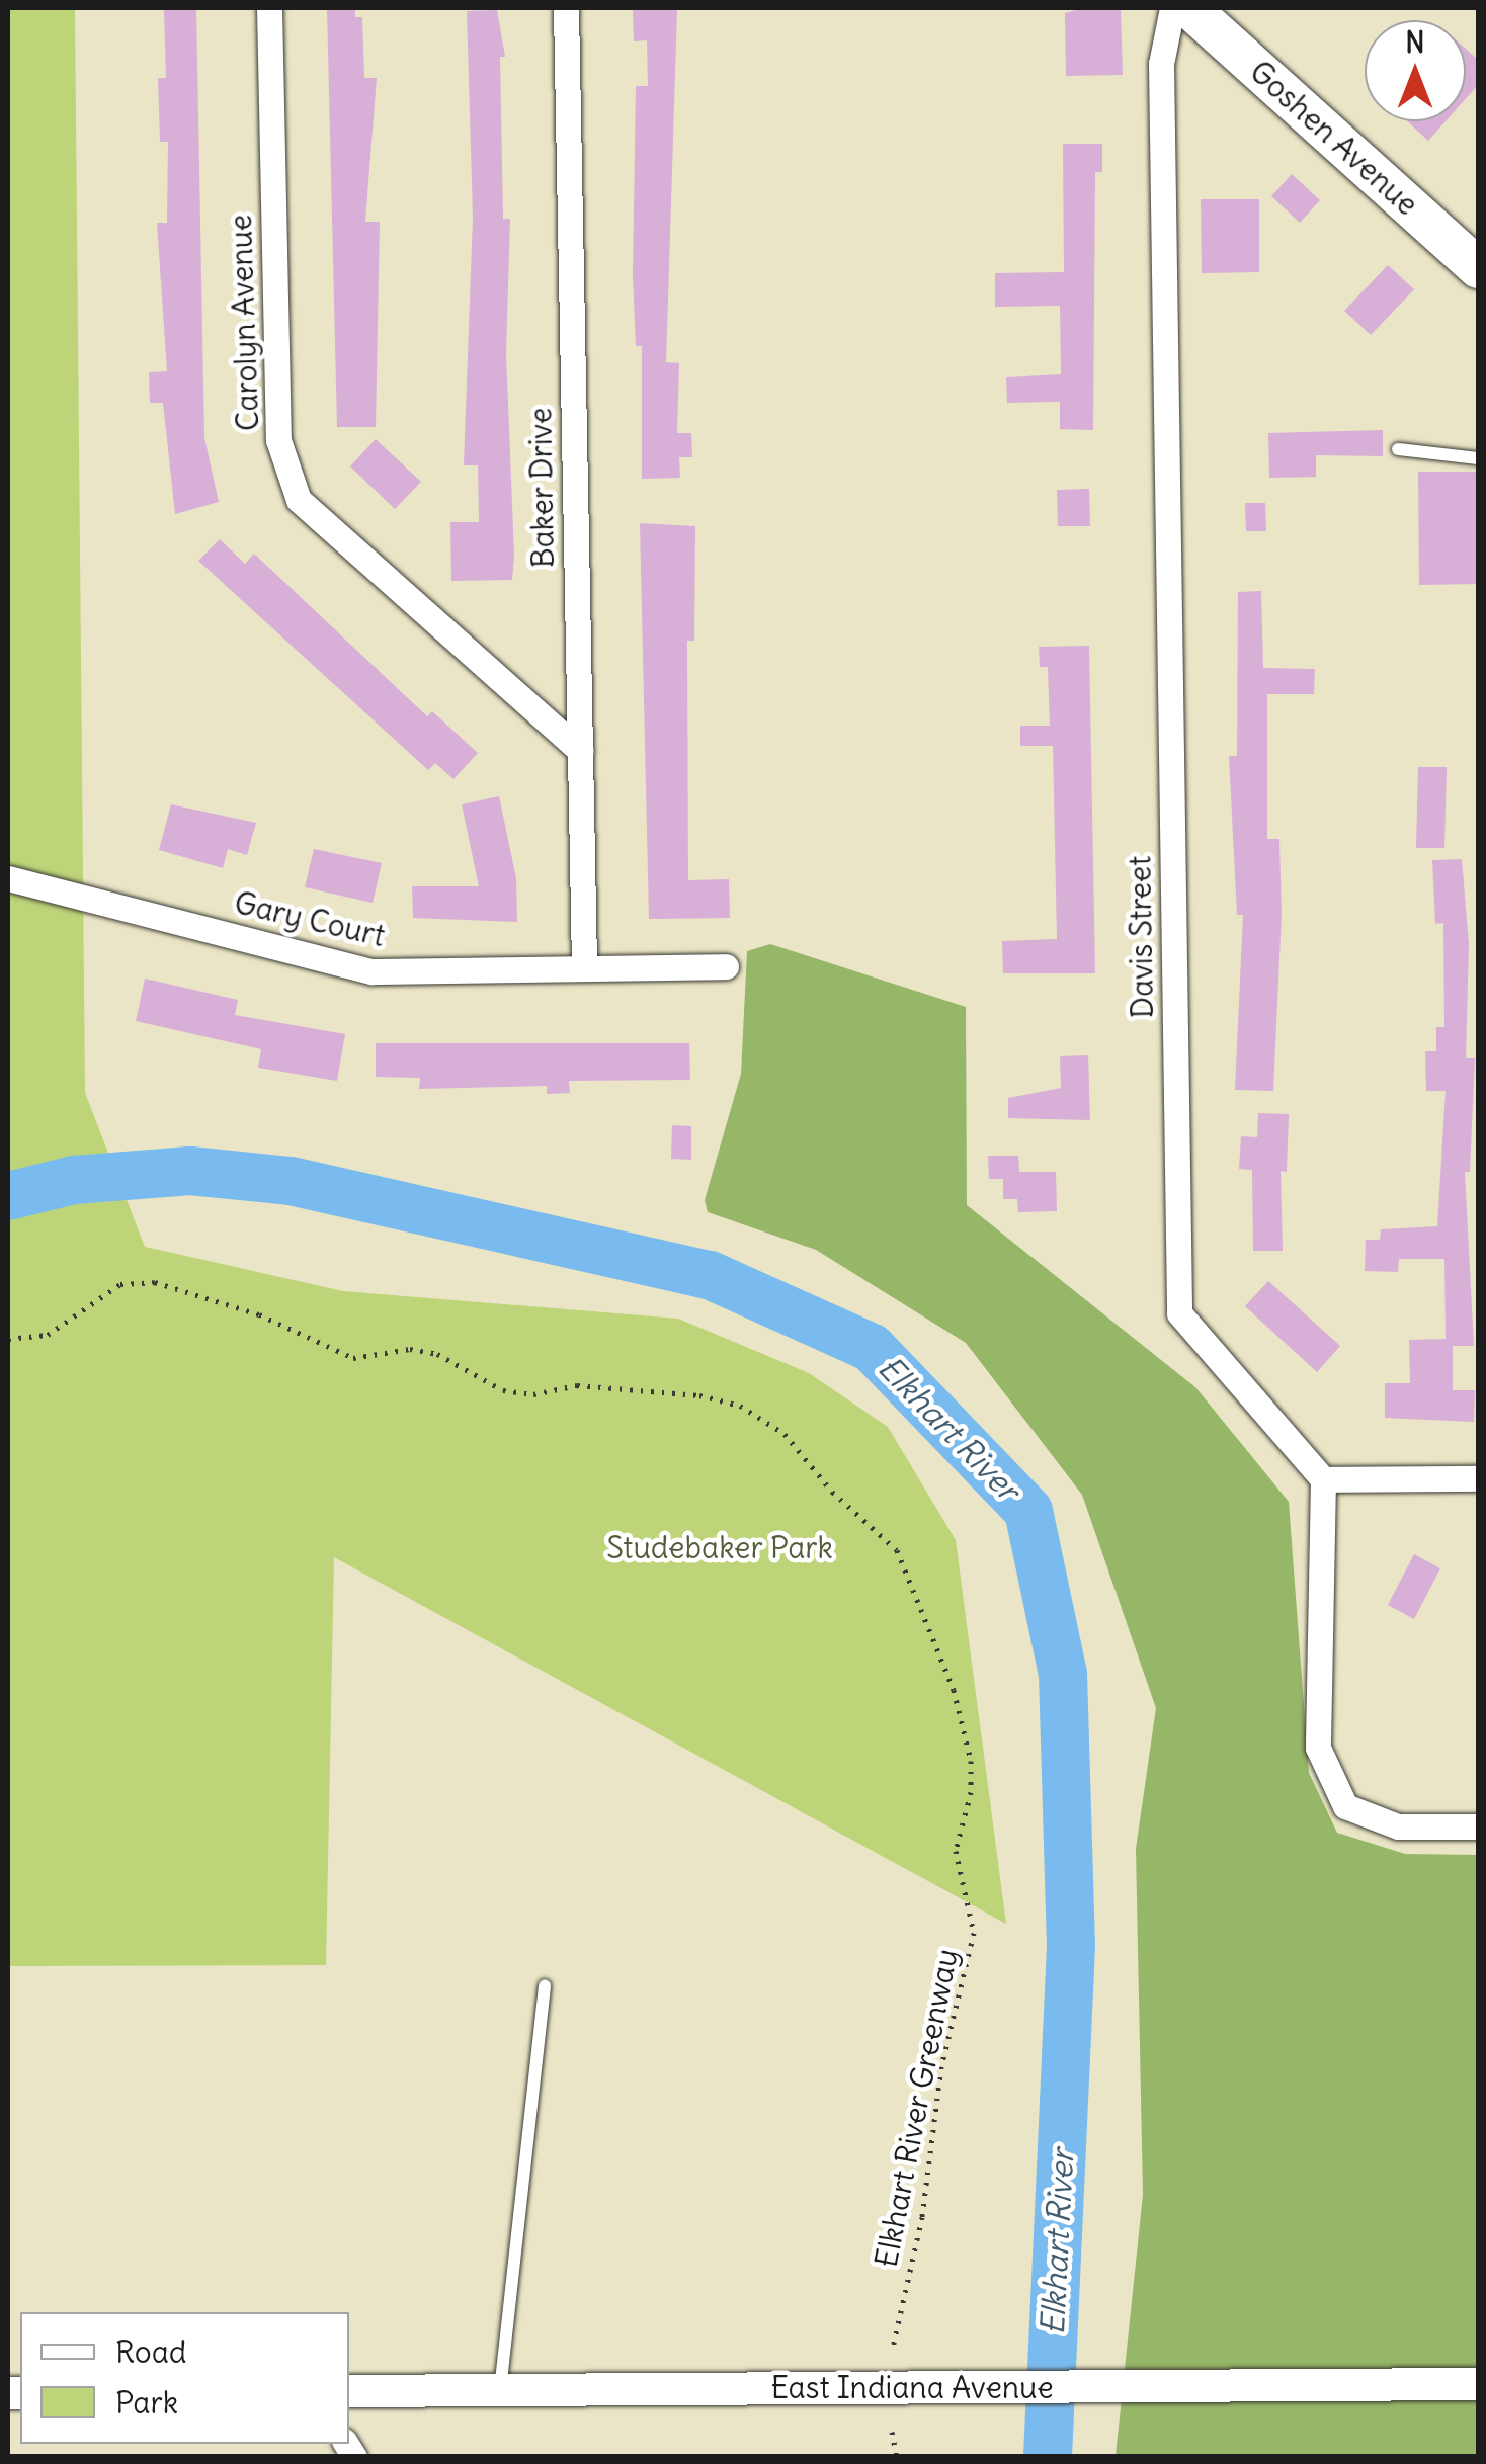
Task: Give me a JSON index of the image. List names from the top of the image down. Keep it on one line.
{"streets":{"main road":["Goshen Avenue"],"street":["Carolyn Avenue","Baker Drive","Gary Court","Davis Street","East Indiana Avenue"],"path":["Elkhart River Greenway"]},"crossings":[["Carolyn Avenue","Baker Drive"],["Baker Drive","Gary Court"]],"water":["Elkhart River"],"parks":["Studebaker Park"],"legend":["Road","Park"],"north":"top"}
